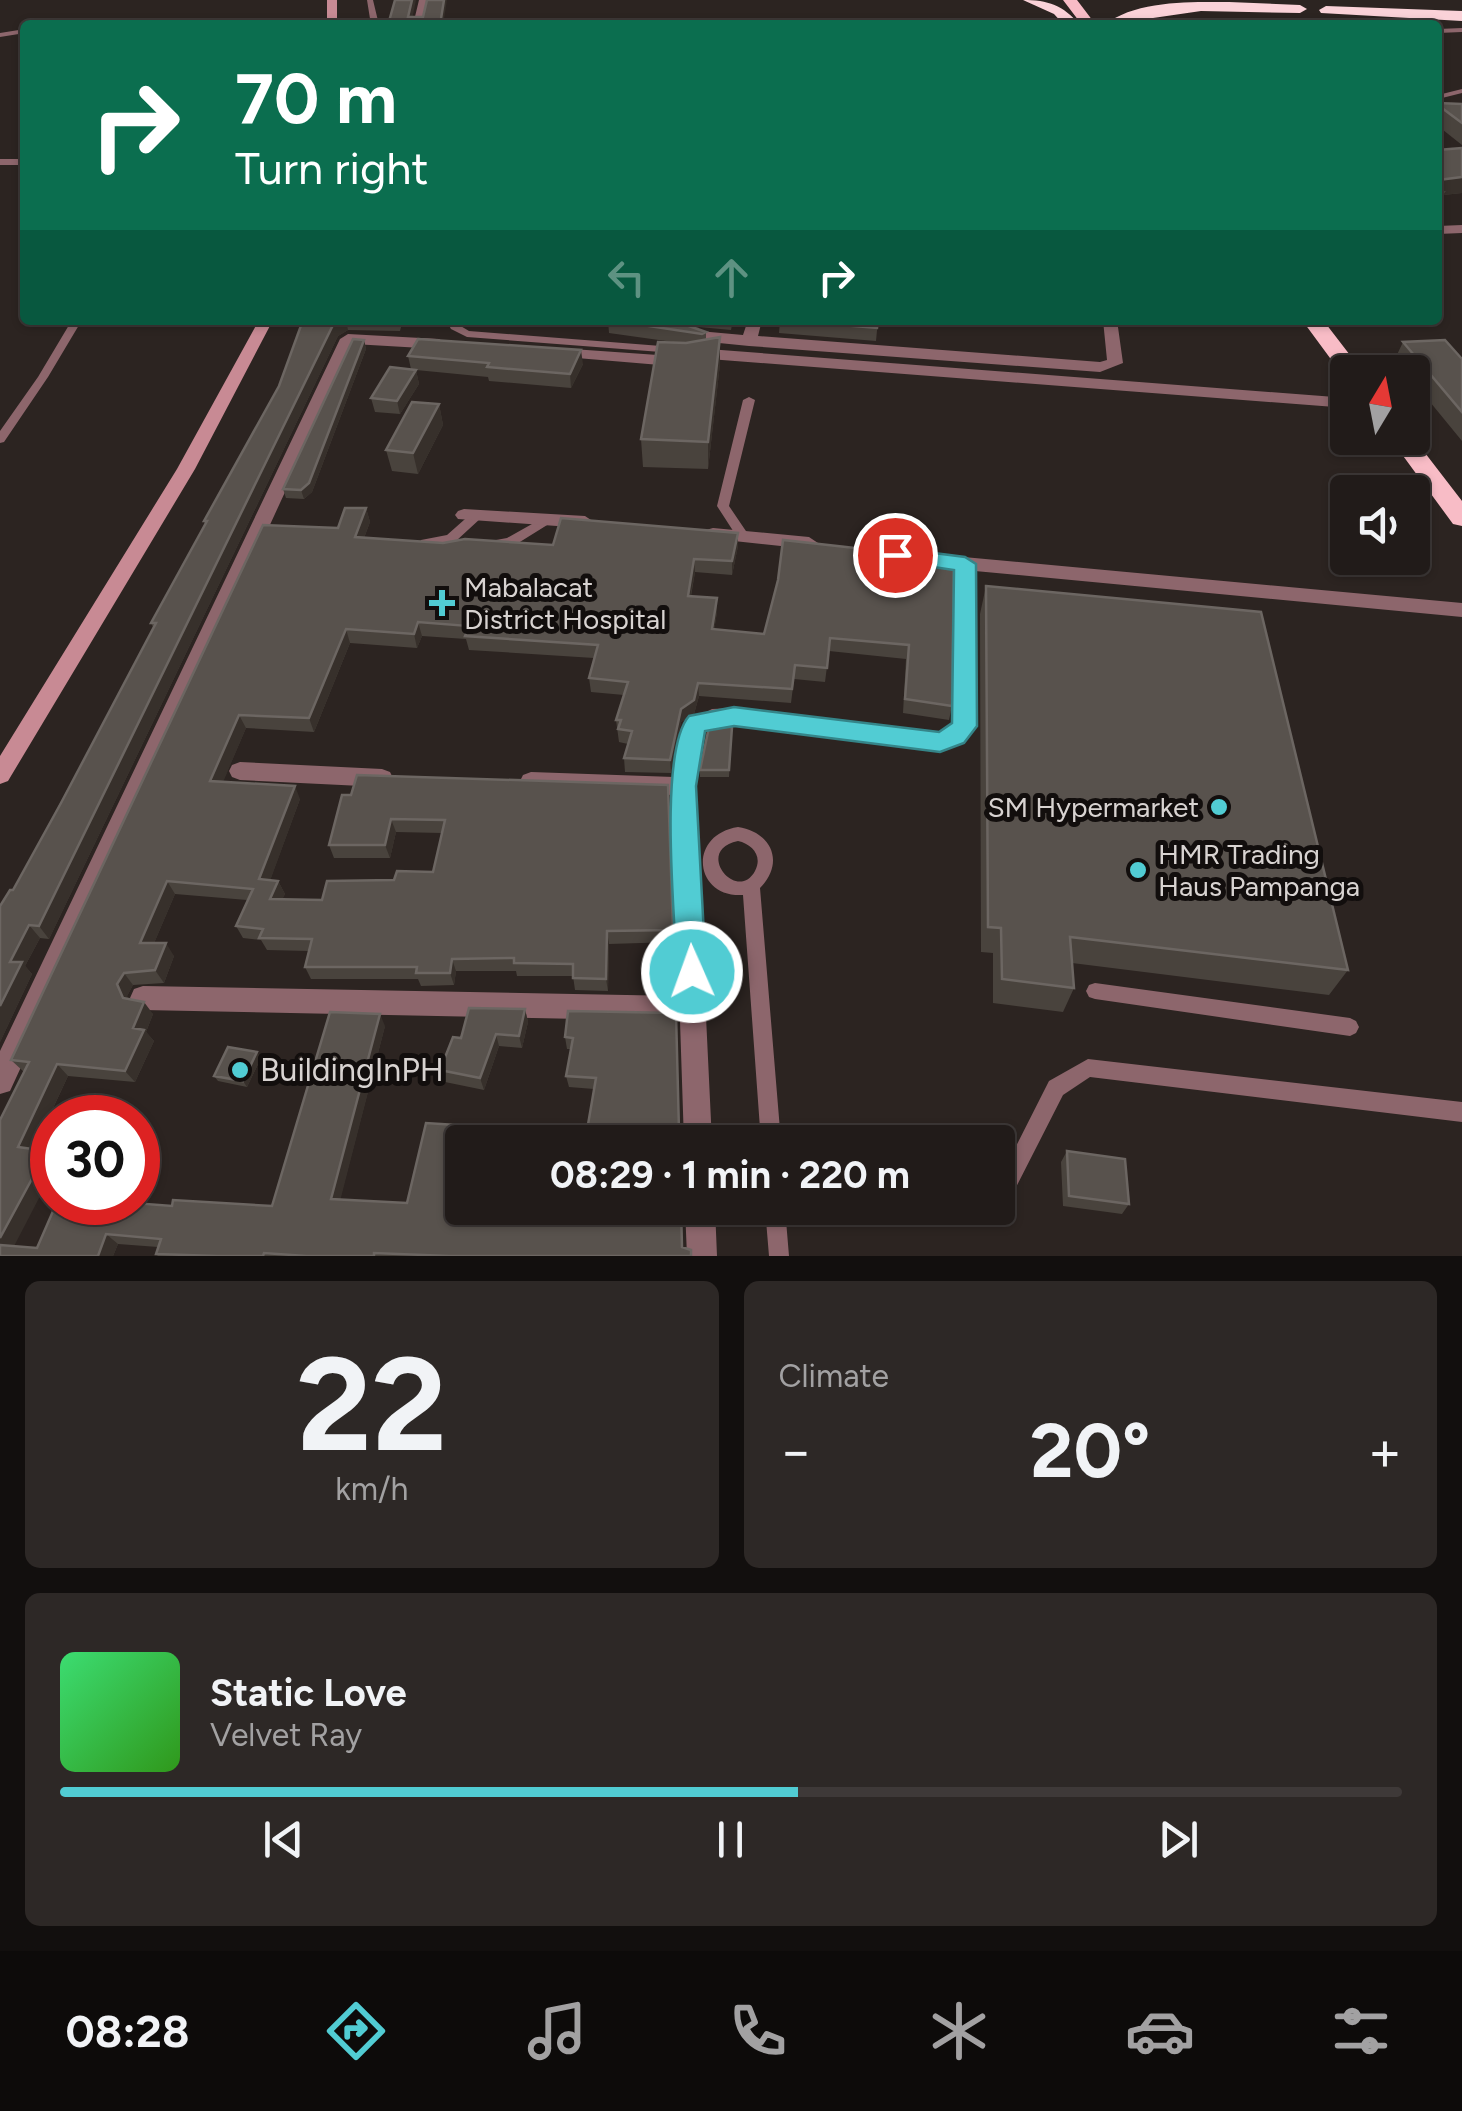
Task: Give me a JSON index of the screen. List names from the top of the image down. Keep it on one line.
{"places":{"health":["Mabalacat District Hospital"],"other":["SM Hypermarket","HMR Trading Haus Pampanga","BuildingInPH"]},"north":"top","page":{"turn":["70 m","Turn right"],"limit":"30","trip":"08:29 · 1 min · 220 m","tile":[["22","km/h"],"Climate"],"heat":["−","20°","+"],"song":["Static Love","Velvet Ray"],"tabs":"08:28"}}
